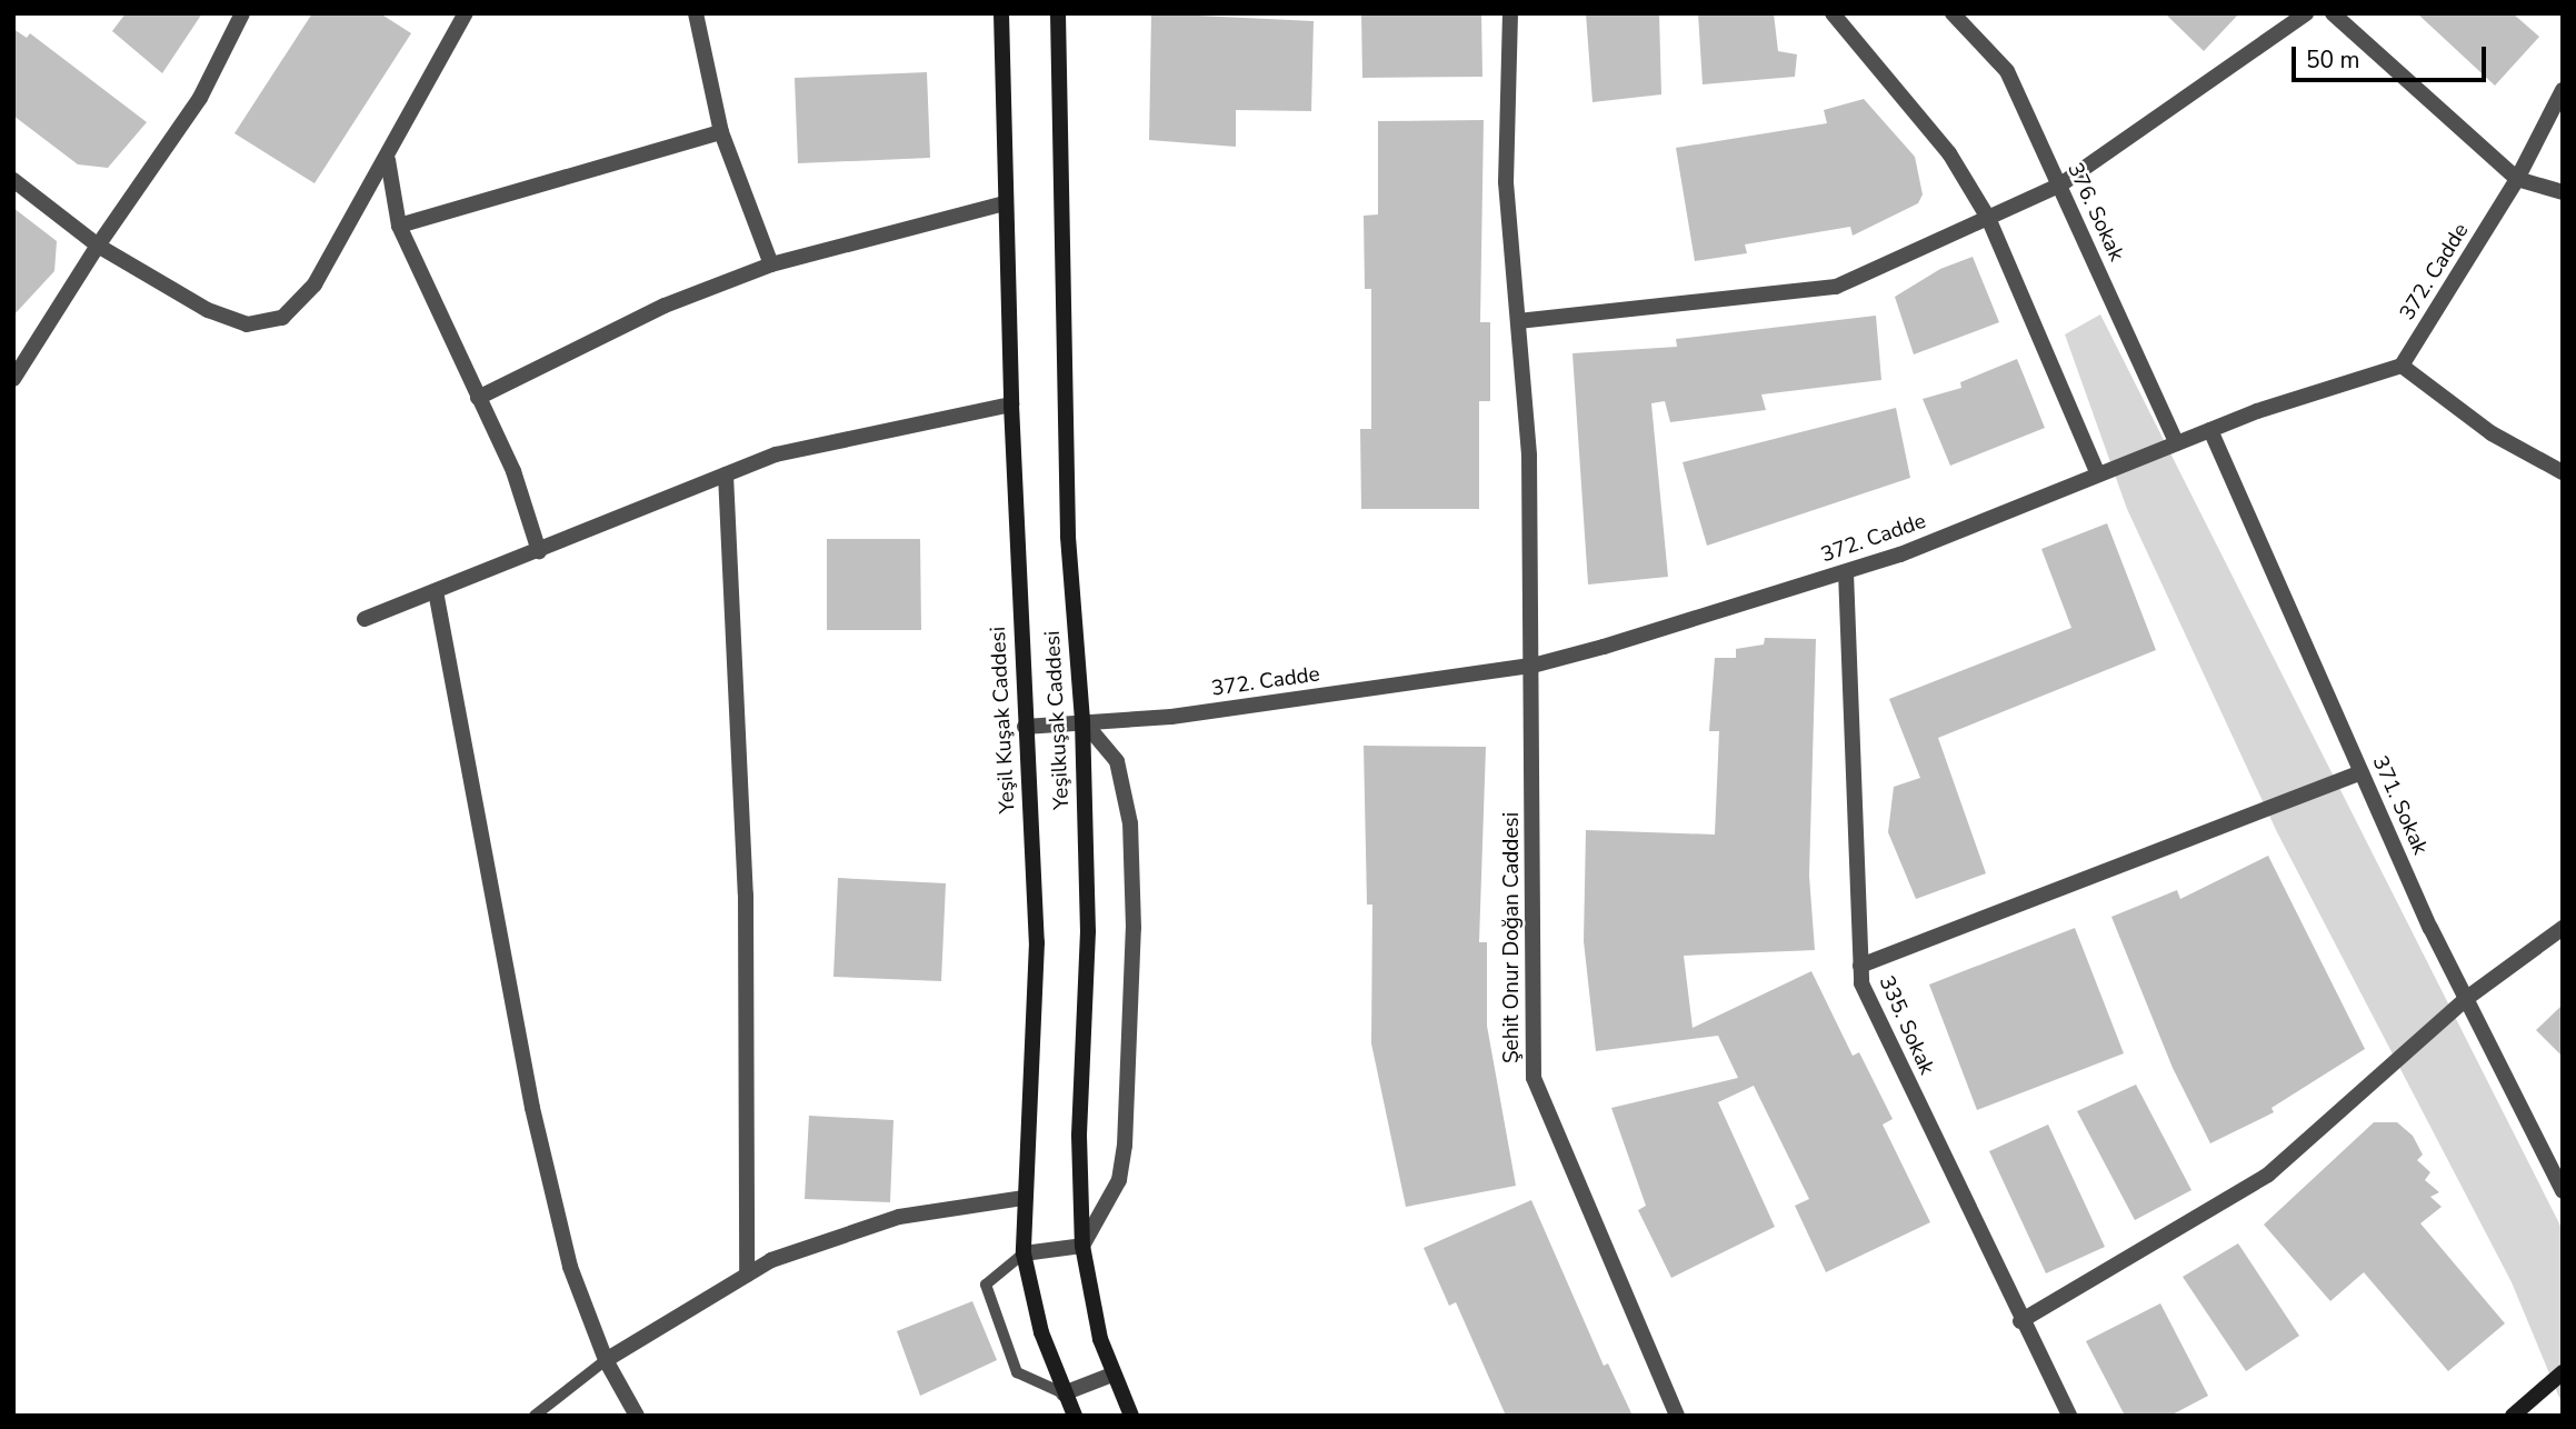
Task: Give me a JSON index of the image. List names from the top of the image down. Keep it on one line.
{"streets":{"main road":["Yeşil Kuşak Caddesi","Yeşilkuşak Caddesi"],"street":["376. Sokak","372. Cadde","371. Sokak","Şehit Onur Doğan Caddesi","335. Sokak"]},"crossings":[["376. Sokak","372. Cadde"],["372. Cadde","Yeşil Kuşak Caddesi"],["372. Cadde","Yeşilkuşak Caddesi"],["372. Cadde","371. Sokak"],["372. Cadde","Şehit Onur Doğan Caddesi"],["372. Cadde","335. Sokak"]],"scale_bar":"50 m"}
